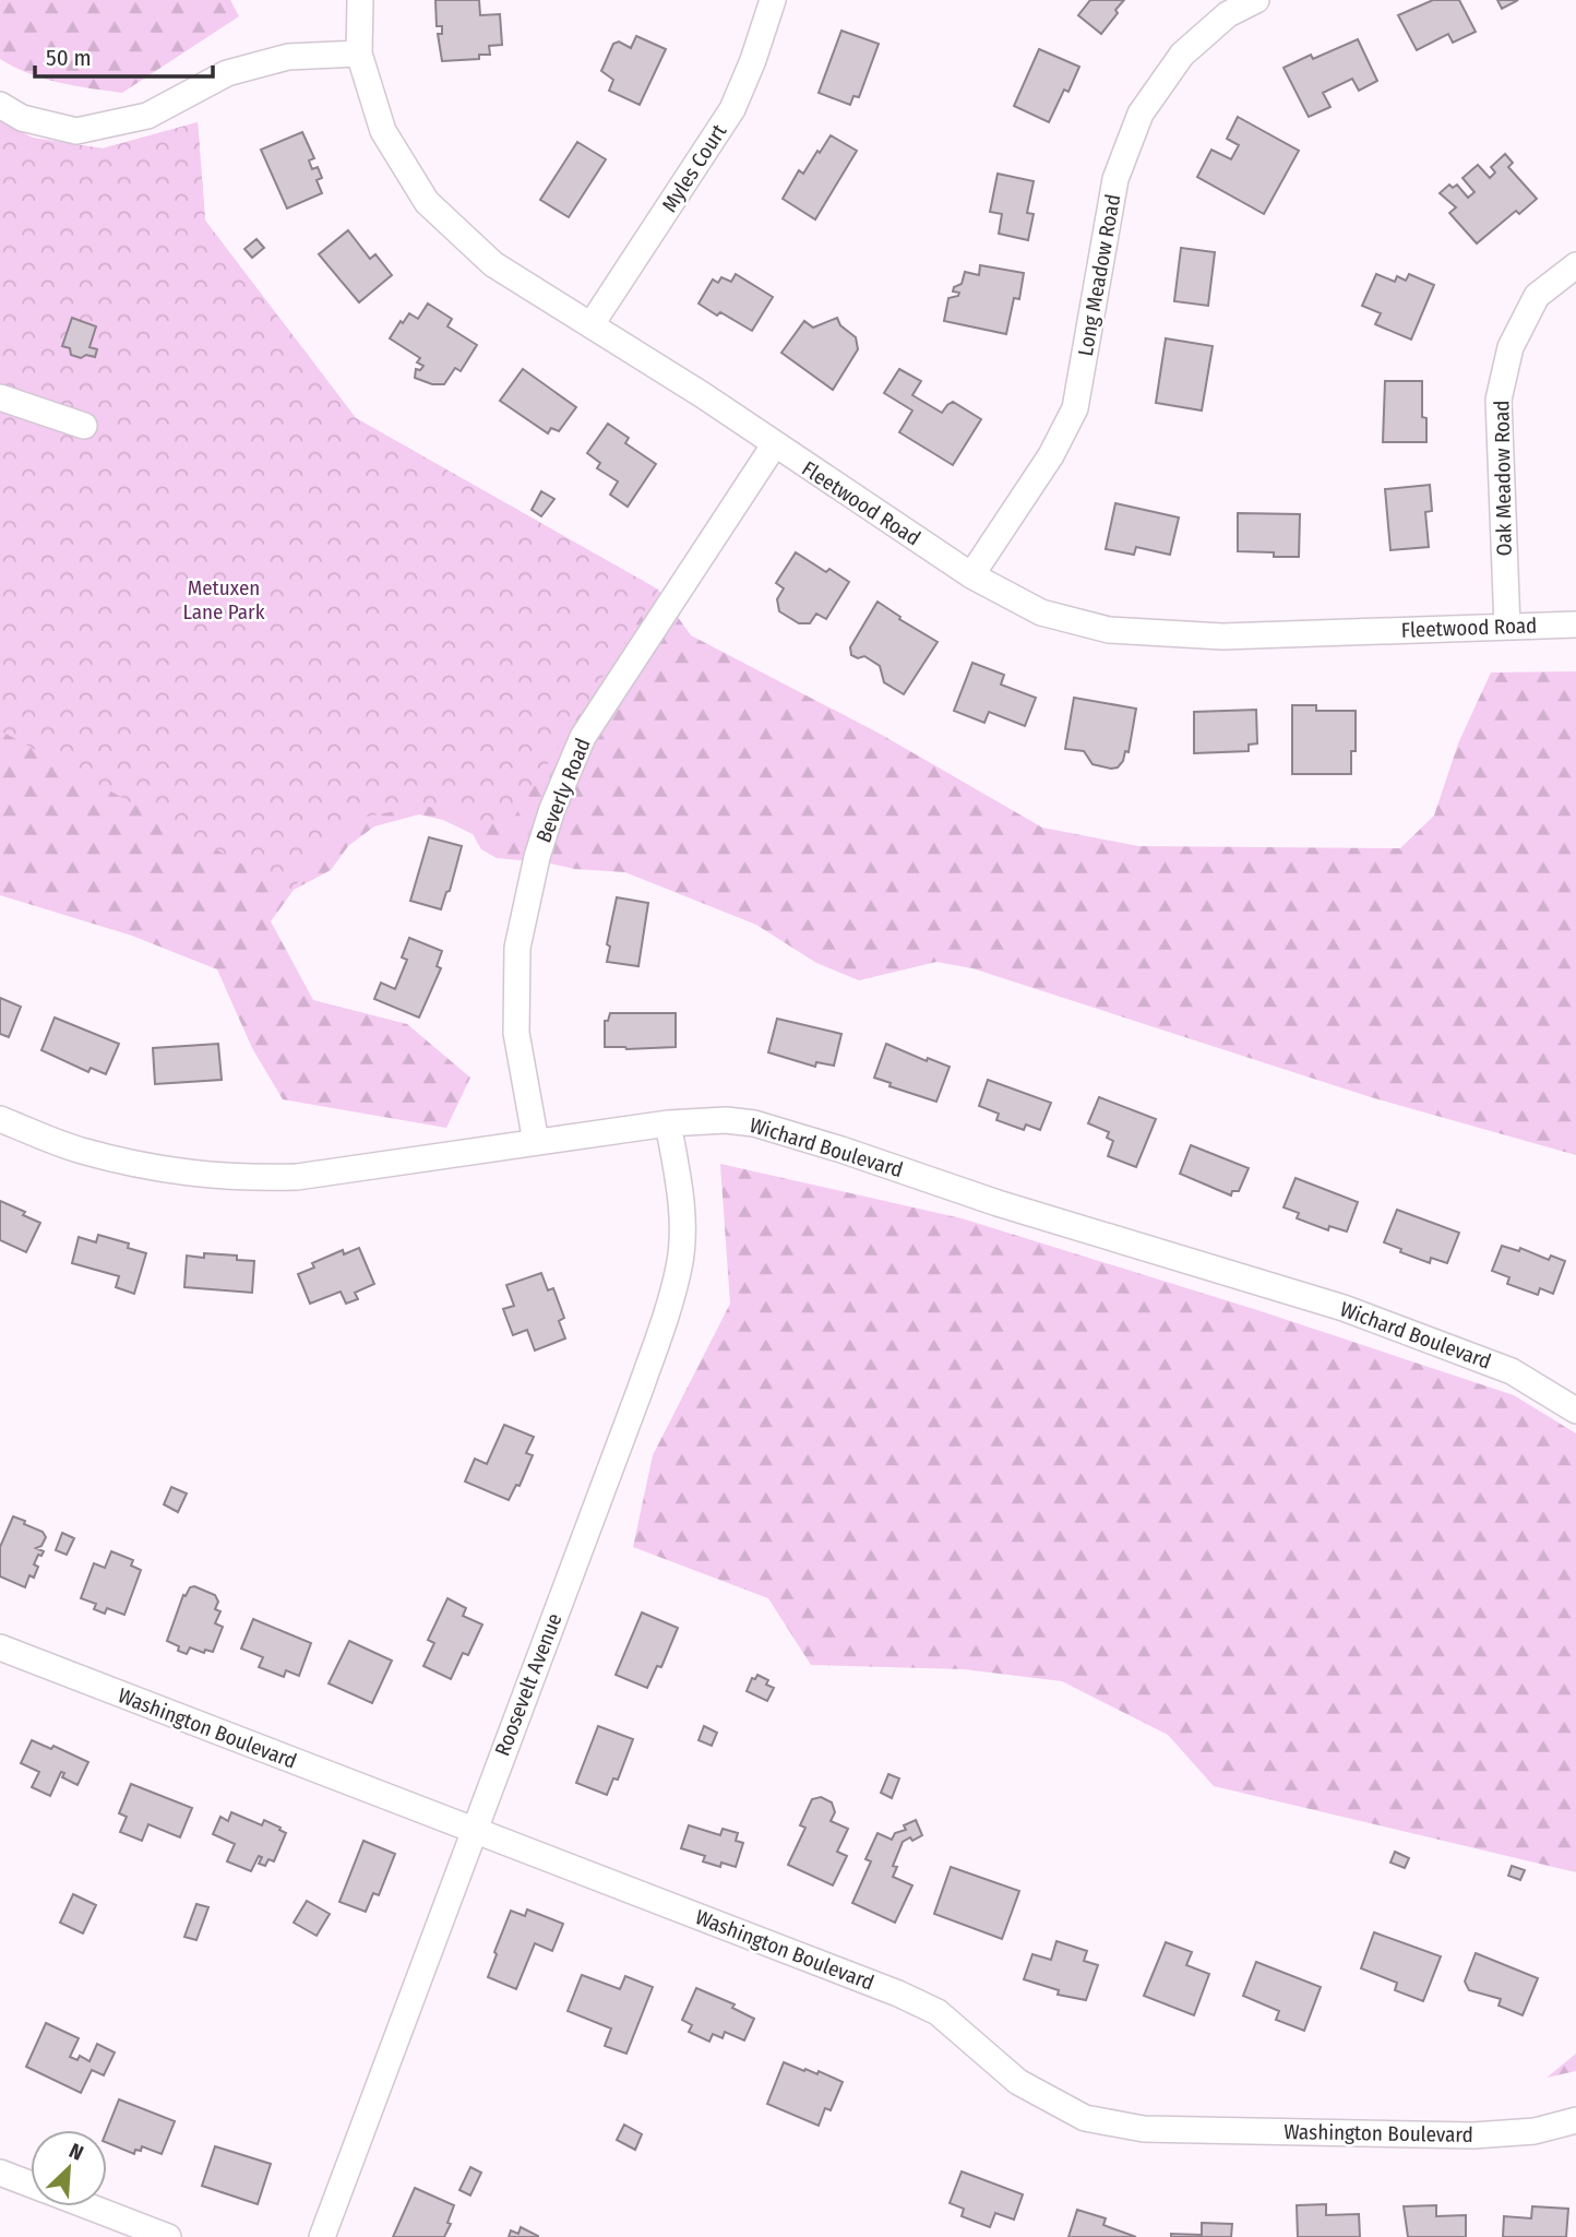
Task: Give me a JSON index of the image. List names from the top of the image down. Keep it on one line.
{"streets":{"street":["Myles Court","Long Meadow Road","Oak Meadow Road","Fleetwood Road","Beverly Road","Wichard Boulevard","Roosevelt Avenue","Washington Boulevard"]},"crossings":[["Myles Court","Fleetwood Road"],["Long Meadow Road","Fleetwood Road"],["Oak Meadow Road","Fleetwood Road"],["Fleetwood Road","Beverly Road"],["Beverly Road","Wichard Boulevard"],["Wichard Boulevard","Roosevelt Avenue"],["Roosevelt Avenue","Washington Boulevard"]],"parks":["Metuxen Lane Park"],"scale_bar":"50 m","north":"top right"}
